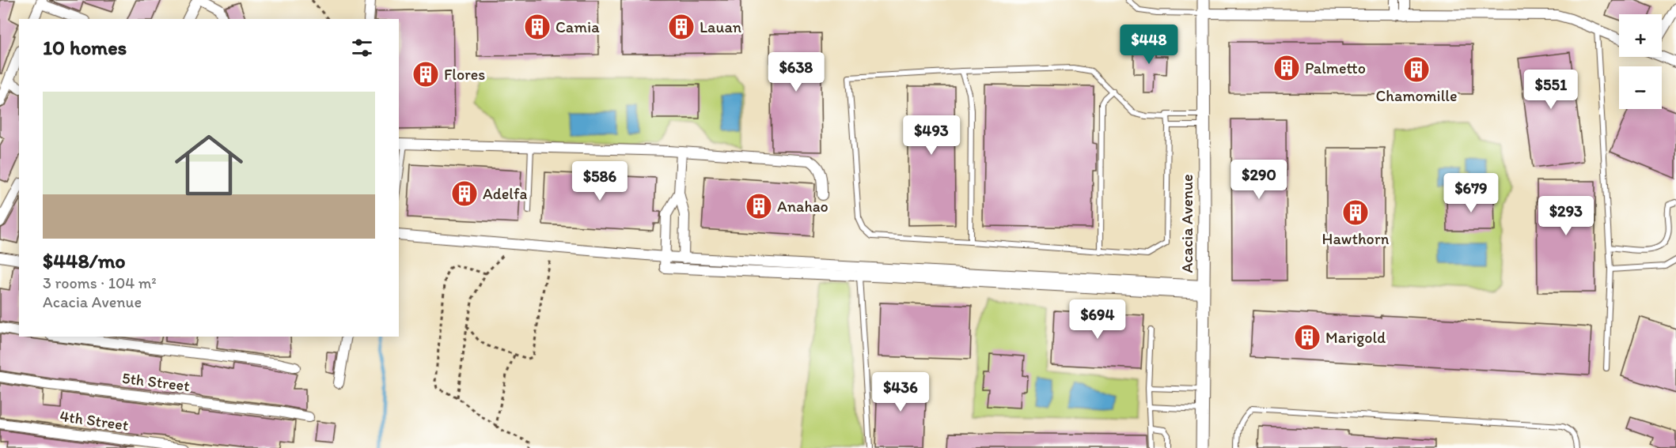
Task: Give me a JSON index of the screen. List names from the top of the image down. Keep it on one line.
{"streets":{"street":["Acacia Avenue","5th Street","4th Street"]},"places":{"building":["Camia","Lauan","Palmetto","Chamomille","Flores","Adelfa","Anahao","Hawthorn","Marigold"]},"page":{"map_buttons":["+","−"],"heading":"10 homes","price":["$448","$638","$551","$493","$290","$586","$679","$293","$694","$436"],"list":[{"name":"$448/mo","note":"3 rooms · 104 m² · Acacia Avenue"}]}}
